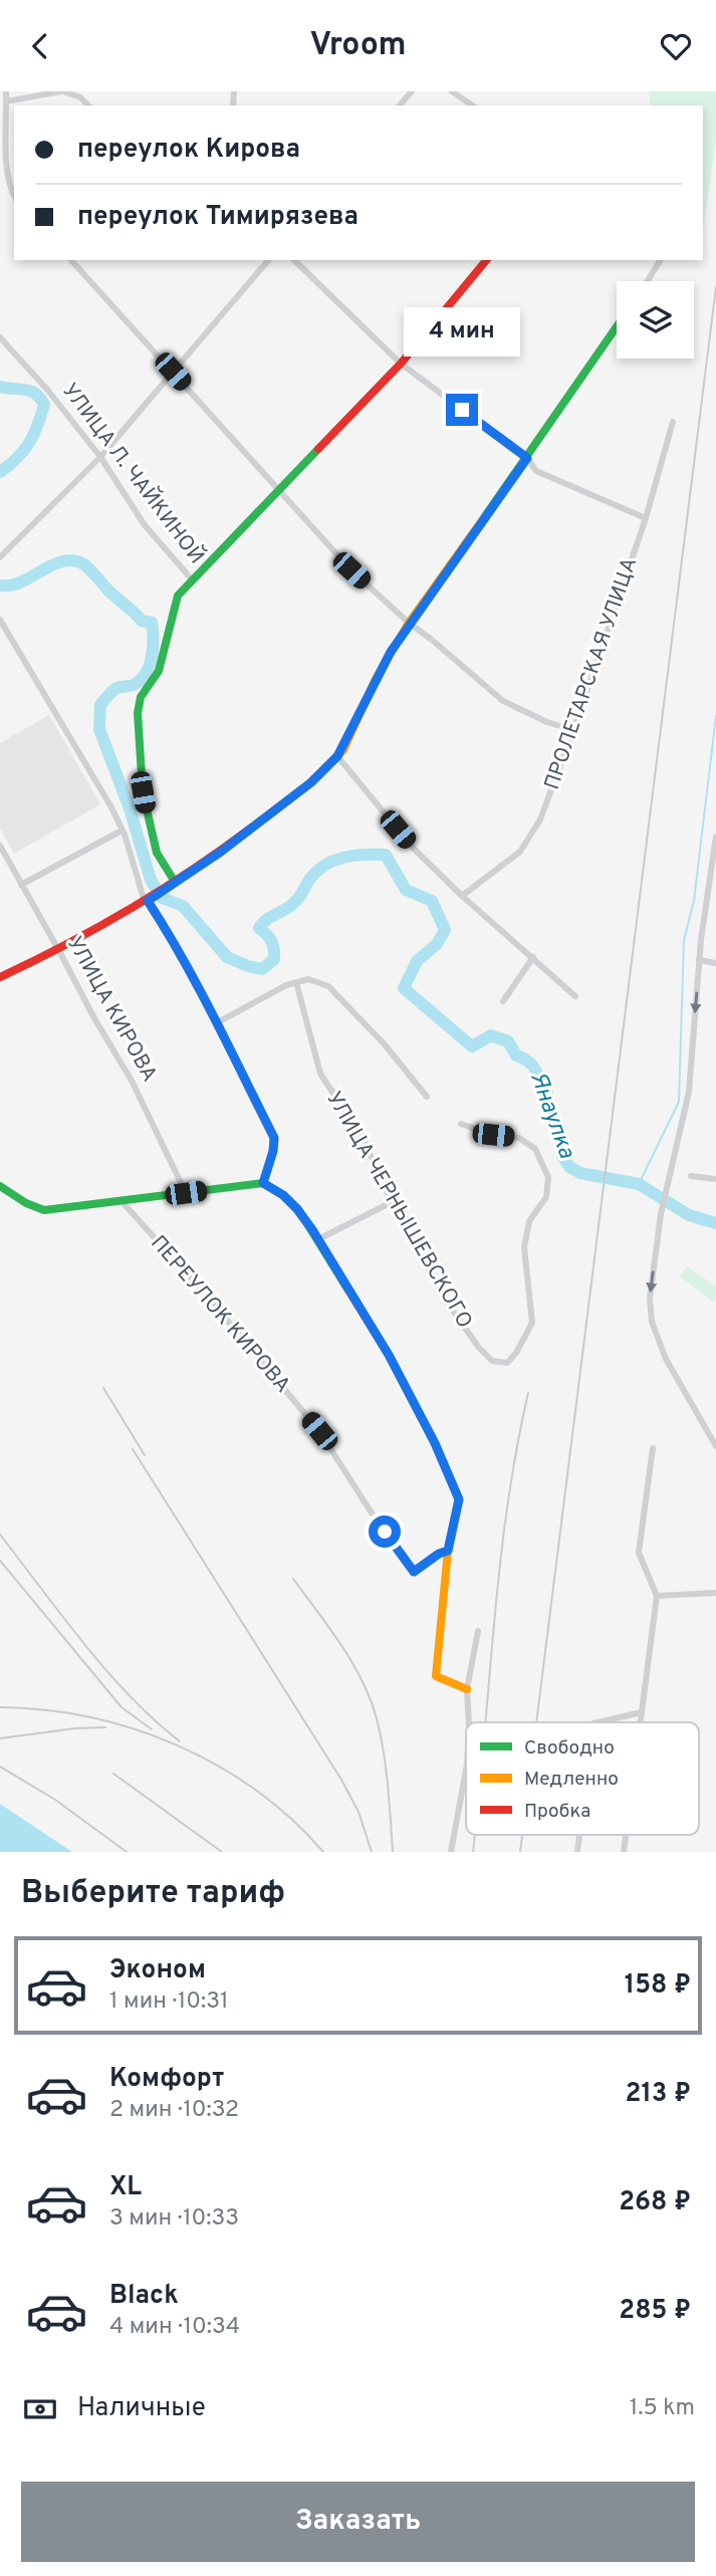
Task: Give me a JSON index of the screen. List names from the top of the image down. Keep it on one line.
{"streets":{"street":["УЛИЦА Л. ЧАЙКИНОЙ","ПРОЛЕТАРСКАЯ УЛИЦА","УЛИЦА КИРОВА","УЛИЦА ЧЕРНЫШЕВСКОГО","ПЕРЕУЛОК КИРОВА"]},"water":["Янаулка"],"legend":["Свободно","Медленно","Пробка"],"page":{"header":"Vroom","banner":["переулок Кирова","переулок Тимирязева"],"bubble":"4 мин","heading":"Выберите тариф","list":[{"name":"Эконом","note":"1 мин · 10:31","value":"158 ₽"},{"name":"Комфорт","note":"2 мин · 10:32","value":"213 ₽"},{"name":"XL","note":"3 мин · 10:33","value":"268 ₽"},{"name":"Black","note":"4 мин · 10:34","value":"285 ₽"}],"pay":["Наличные","1.5 km"],"buttons":"Заказать"}}
